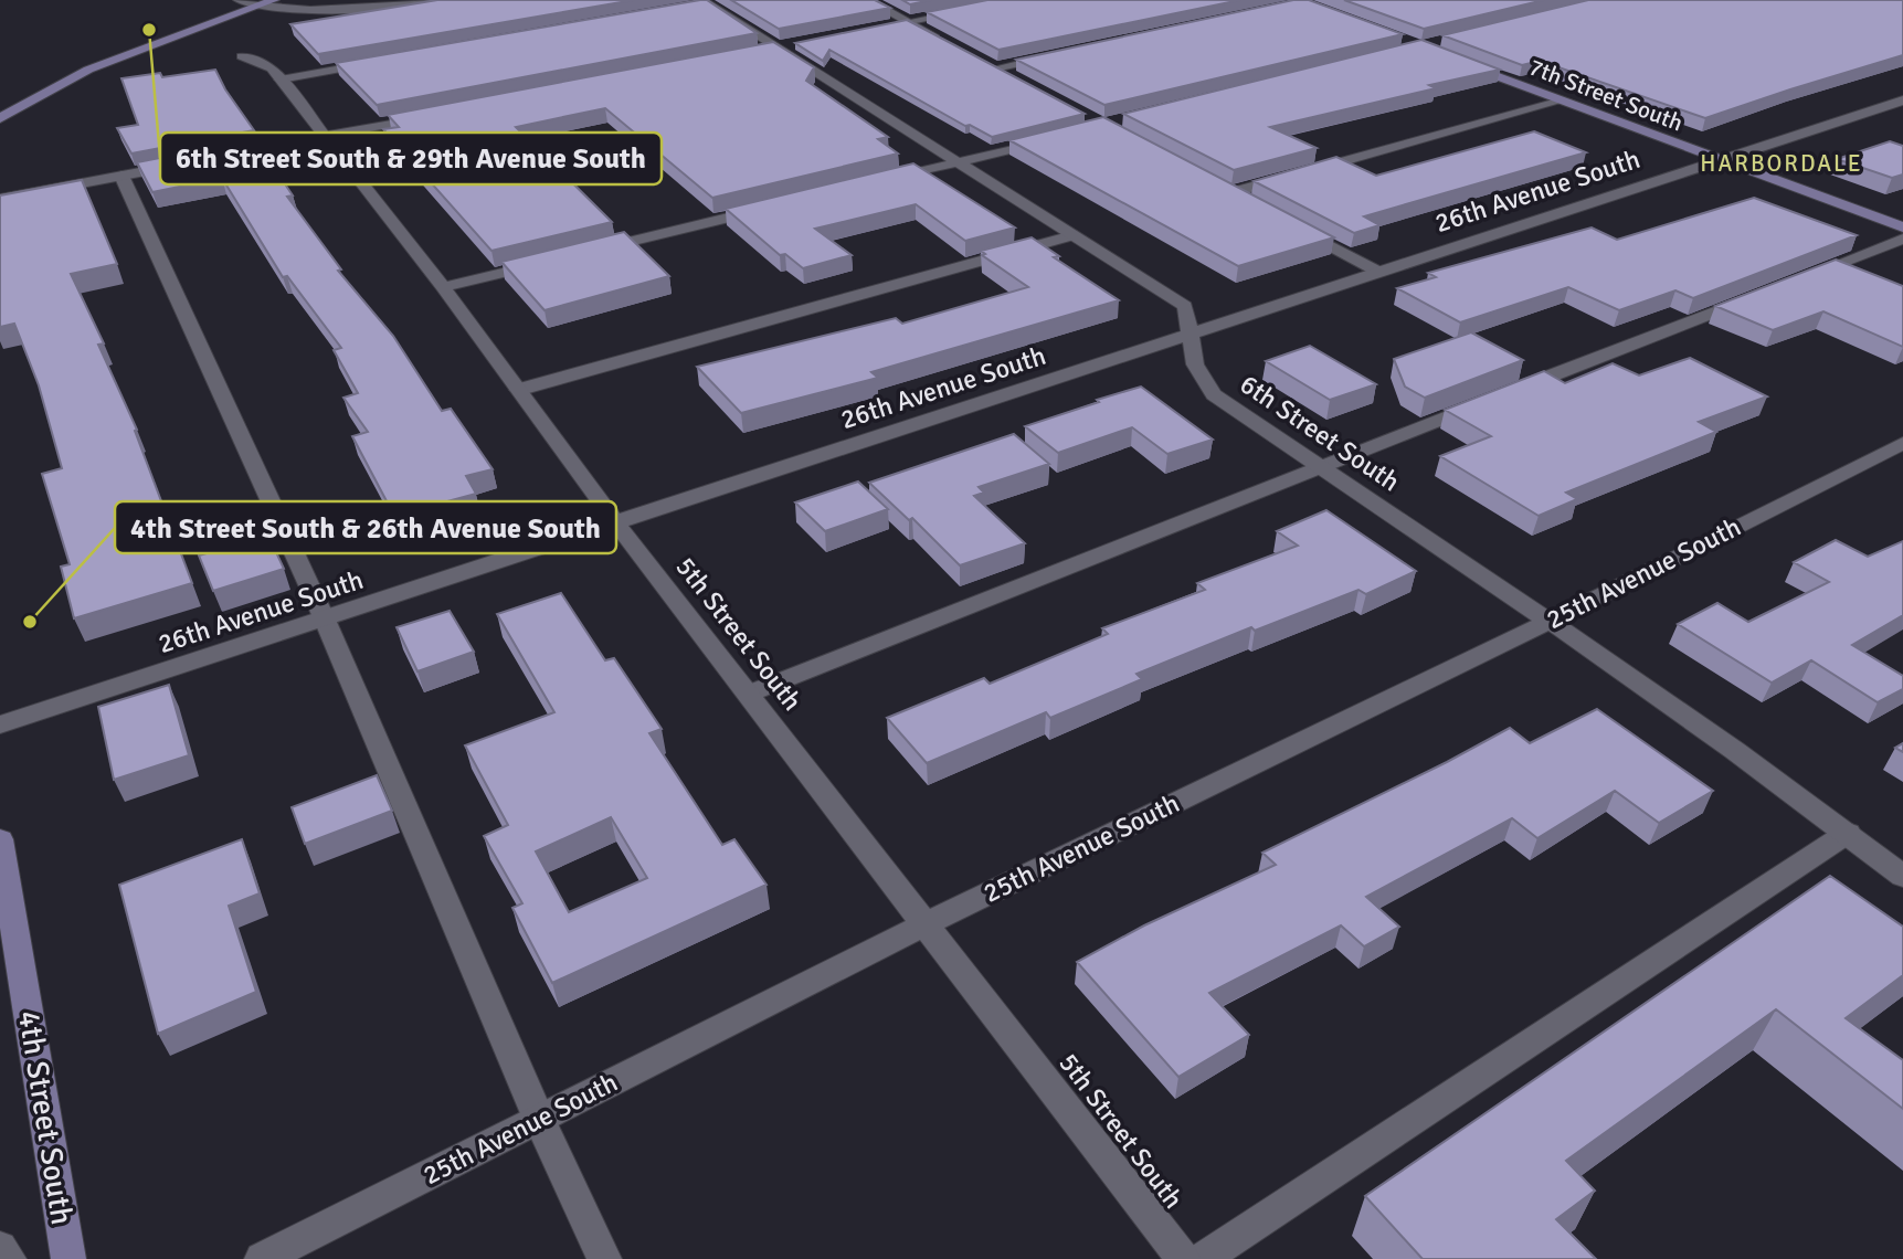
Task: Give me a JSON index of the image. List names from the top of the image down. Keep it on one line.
{"streets":{"street":["7th Street South","26th Avenue South","6th Street South","25th Avenue South","5th Street South","4th Street South"]},"crossings":[["7th Street South","26th Avenue South"],["26th Avenue South","6th Street South"],["26th Avenue South","5th Street South"],["6th Street South","25th Avenue South"],["25th Avenue South","5th Street South"]],"districts":["HARBORDALE"],"places":["6th Street South & 29th Avenue South","4th Street South & 26th Avenue South"]}
